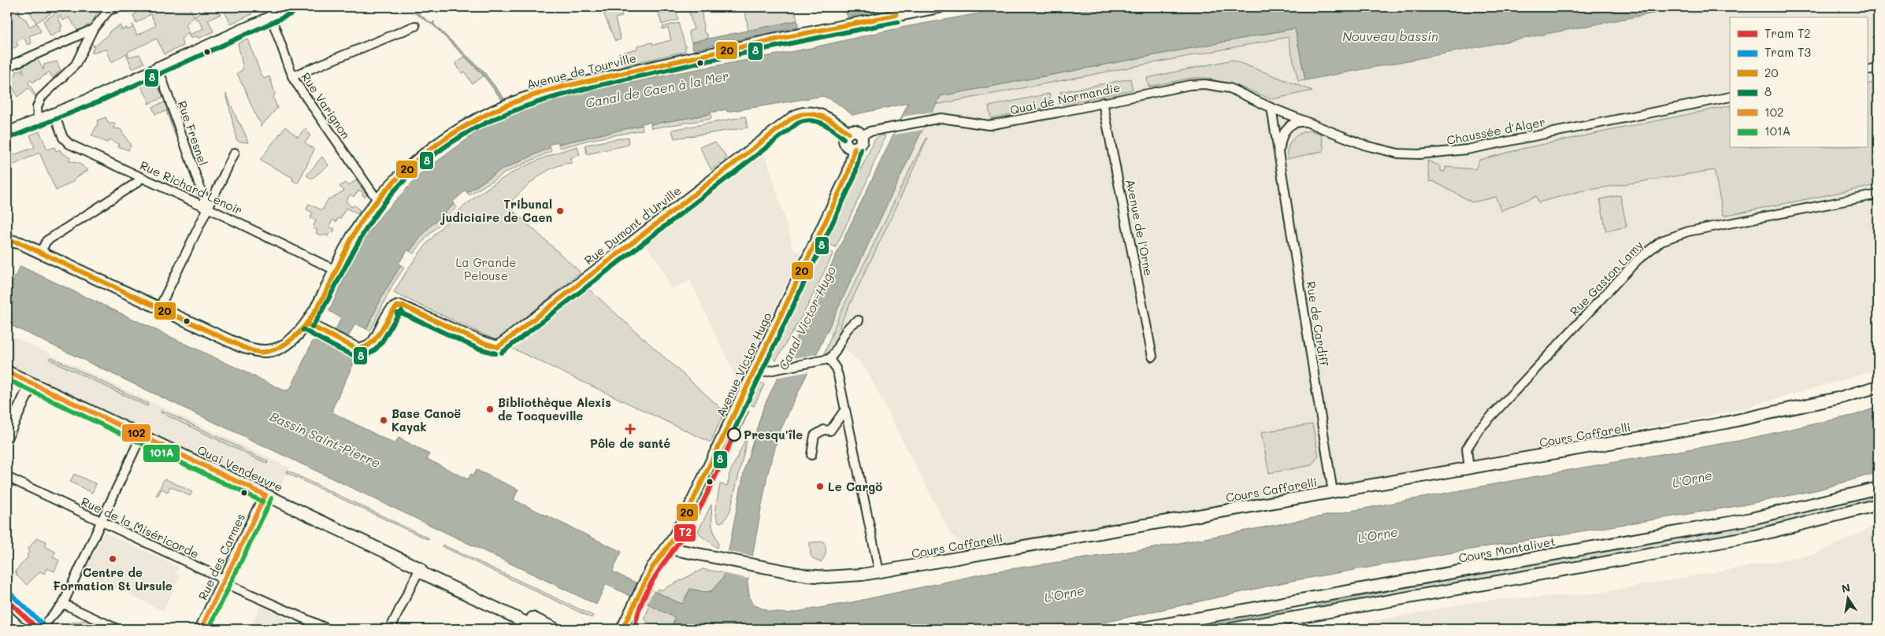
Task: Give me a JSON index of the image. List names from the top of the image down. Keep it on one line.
{"streets":{"street":["Avenue de Tourville","Quai de Normandie","Rue Varignon","Chaussée d'Alger","Rue Fresnel","Rue Richard Lenoir","Rue Dumont d'Urville","Avenue de l'Orne","Rue Gaston Lamy","Rue de Cardiff","Avenue Victor Hugo","Cours Caffarelli","Quai Vendeuvre","Rue de la Miséricorde","Cours Montalivet","Rue des Carmes"]},"crossings":[["Avenue de Tourville","Rue Varignon"],["Avenue de Tourville","Rue Richard Lenoir"],["Avenue de Tourville","Rue Dumont d'Urville"],["Quai de Normandie","Chaussée d'Alger"],["Quai de Normandie","Rue Dumont d'Urville"],["Quai de Normandie","Avenue de l'Orne"],["Quai de Normandie","Rue de Cardiff"],["Quai de Normandie","Avenue Victor Hugo"],["Chaussée d'Alger","Rue de Cardiff"],["Rue Fresnel","Rue Richard Lenoir"],["Rue Dumont d'Urville","Avenue Victor Hugo"],["Rue Gaston Lamy","Cours Caffarelli"],["Rue de Cardiff","Cours Caffarelli"],["Avenue Victor Hugo","Cours Caffarelli"],["Quai Vendeuvre","Rue des Carmes"],["Rue de la Miséricorde","Rue des Carmes"]],"water":["Nouveau bassin","Canal de Caen à la Mer","Canal Victor-Hugo","Bassin Saint-Pierre","L'Orne"],"parks":["La Grande Pelouse"],"places":{"other":["Tribunal judiciaire de Caen","Bibliothèque Alexis de Tocqueville","Base Canoë Kayak","Presqu'île","Le Cargö","Centre de Formation St Ursule"],"health":["Pôle de santé"]},"lines":["transit line 8","transit line 20","transit line 102","transit line 101A","tram line T2","tram line T3"],"legend":["Tram T2","Tram T3","20","8","102","101A"],"north":"top"}
